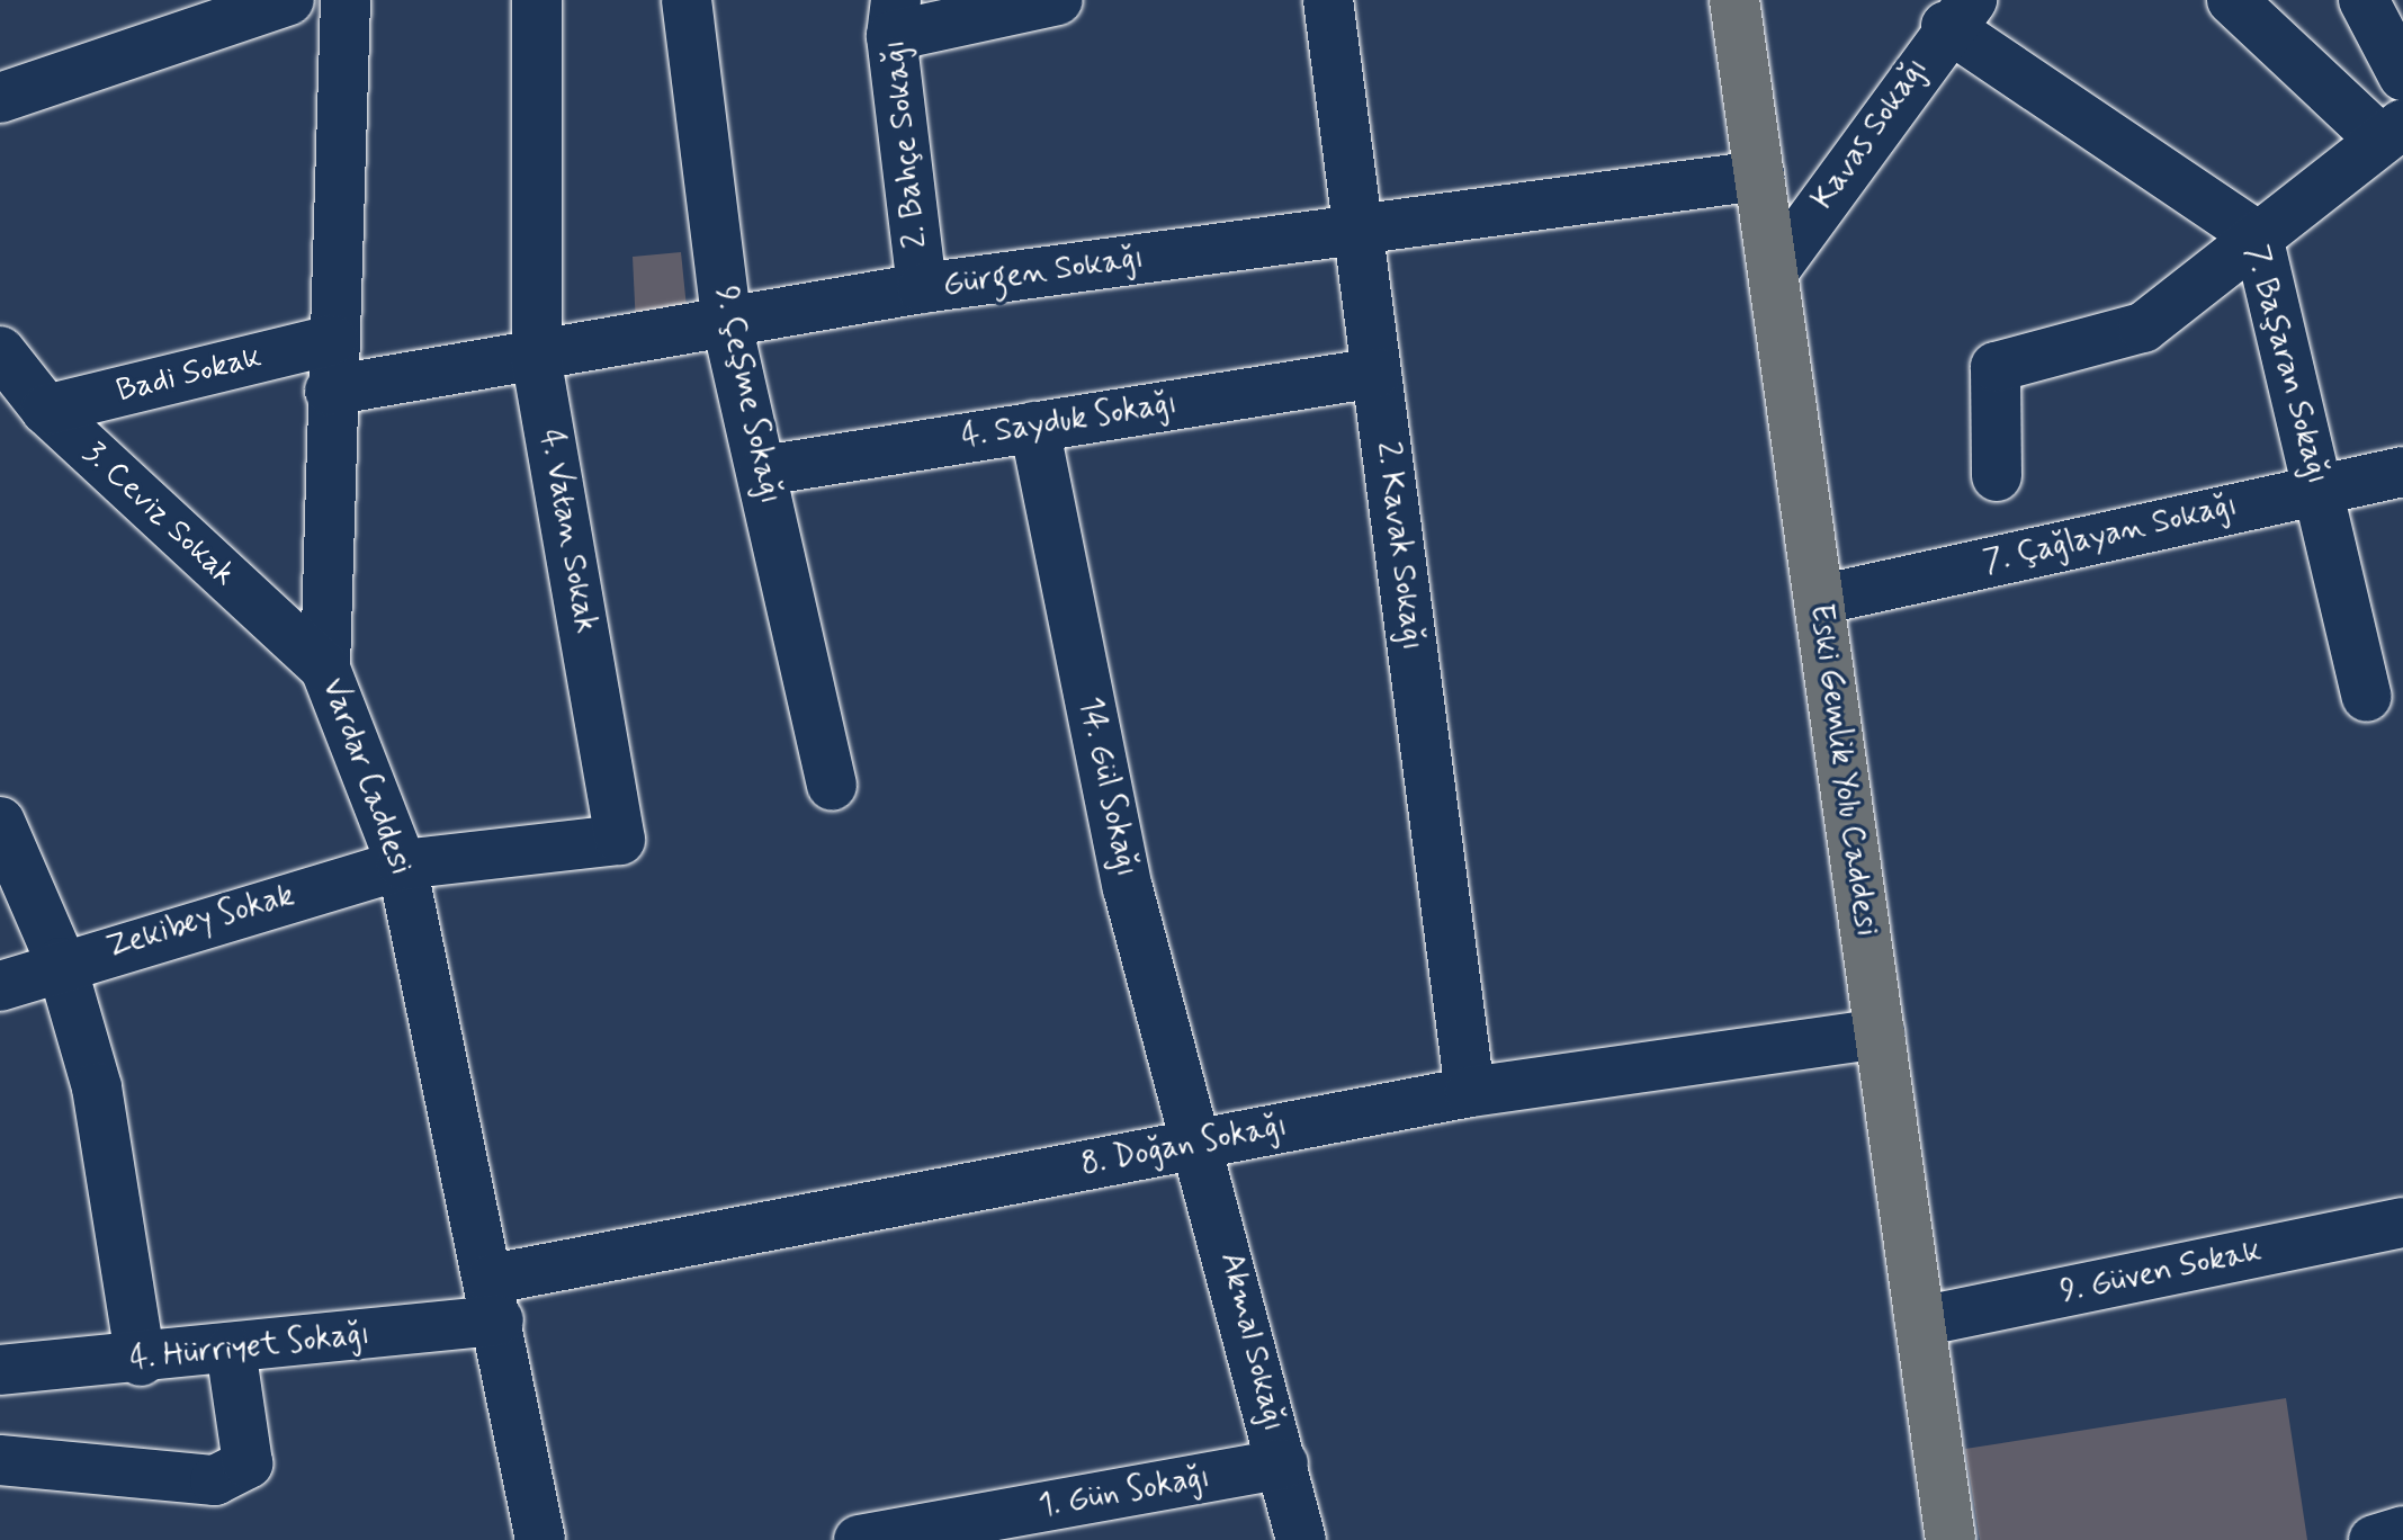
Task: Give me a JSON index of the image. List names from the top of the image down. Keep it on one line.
{"streets":{"main road":["Eski Gemlik Yolu Caddesi"],"street":["Kavas Sokağı","2. Bahçe Sokağı","Gürgen Sokağı","7. Başaran Sokağı","Badi Sokak","9. Çeşme Sokağı","4. Sayduk Sokağı","3. Ceviz Sokak","4. Vatan Sokak","7. Çağlayan Sokağı","2. Kavak Sokağı","Vardar Caddesi","14. Gül Sokağı","Zekibey Sokak","8. Doğan Sokağı","9. Güven Sokak","Akmal Sokağı","4. Hürriyet Sokağı","1. Gün Sokağı"]},"crossings":[["Kavas Sokağı","7. Başaran Sokağı"],["Kavas Sokağı","Eski Gemlik Yolu Caddesi"],["2. Bahçe Sokağı","Gürgen Sokağı"],["Gürgen Sokağı","9. Çeşme Sokağı"],["Gürgen Sokağı","4. Vatan Sokak"],["Gürgen Sokağı","2. Kavak Sokağı"],["Gürgen Sokağı","Eski Gemlik Yolu Caddesi"],["Gürgen Sokağı","Vardar Caddesi"],["7. Başaran Sokağı","7. Çağlayan Sokağı"],["Badi Sokak","3. Ceviz Sokak"],["Badi Sokak","Vardar Caddesi"],["9. Çeşme Sokağı","4. Sayduk Sokağı"],["4. Sayduk Sokağı","2. Kavak Sokağı"],["4. Sayduk Sokağı","14. Gül Sokağı"],["3. Ceviz Sokak","Vardar Caddesi"],["4. Vatan Sokak","Vardar Caddesi"],["4. Vatan Sokak","Zekibey Sokak"],["7. Çağlayan Sokağı","Eski Gemlik Yolu Caddesi"],["2. Kavak Sokağı","8. Doğan Sokağı"],["Eski Gemlik Yolu Caddesi","8. Doğan Sokağı"],["Eski Gemlik Yolu Caddesi","9. Güven Sokak"],["Vardar Caddesi","Zekibey Sokak"],["Vardar Caddesi","8. Doğan Sokağı"],["Vardar Caddesi","4. Hürriyet Sokağı"],["14. Gül Sokağı","8. Doğan Sokağı"],["14. Gül Sokağı","Akmal Sokağı"],["8. Doğan Sokağı","Akmal Sokağı"],["8. Doğan Sokağı","4. Hürriyet Sokağı"],["Akmal Sokağı","1. Gün Sokağı"]]}
